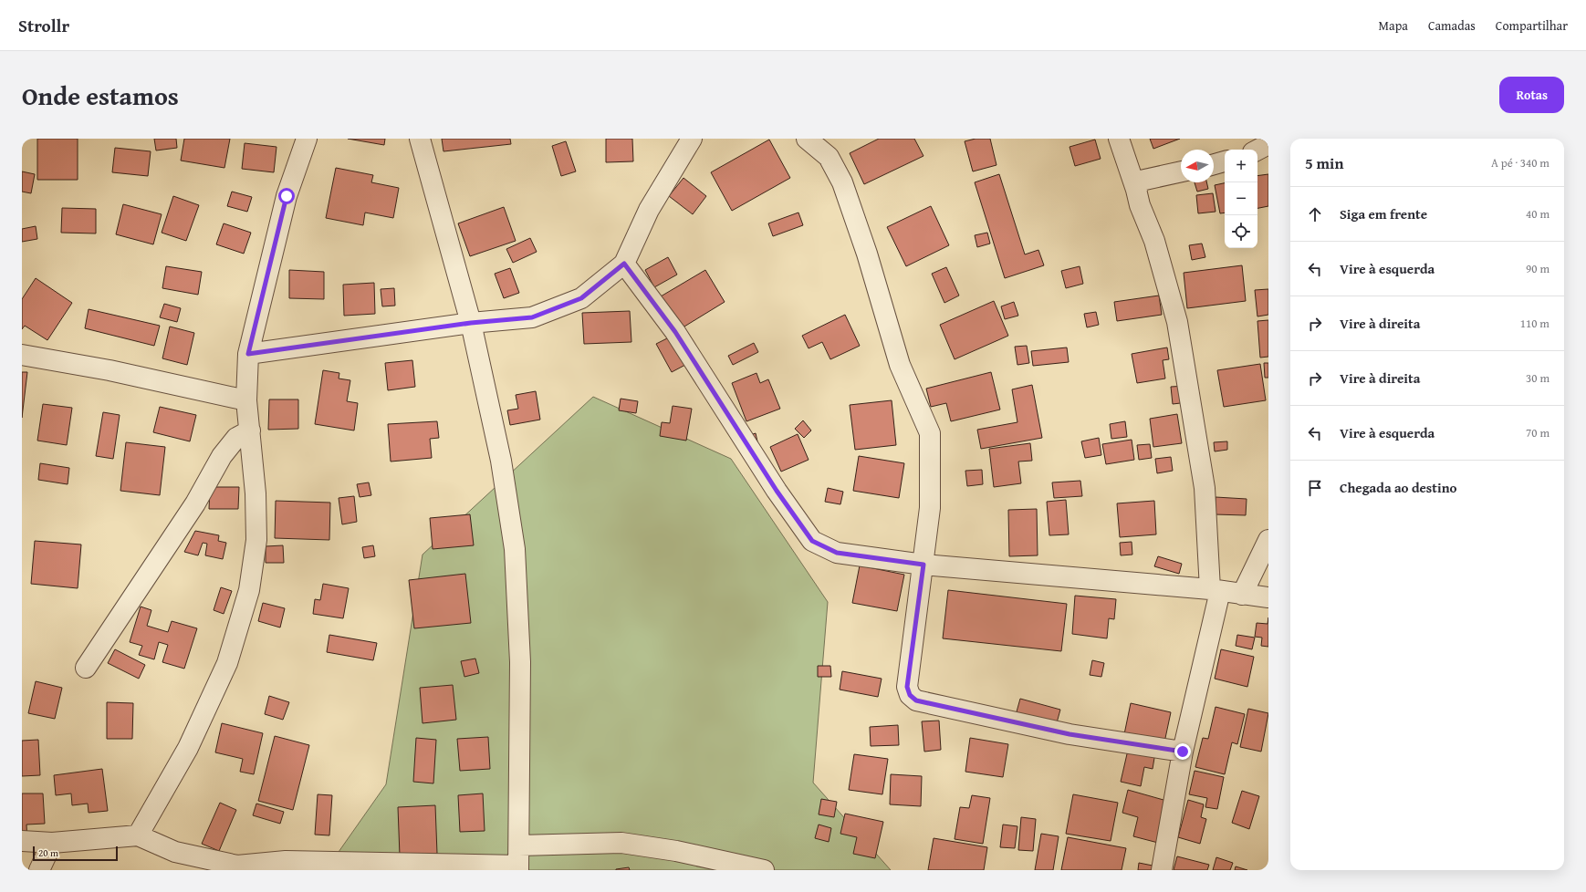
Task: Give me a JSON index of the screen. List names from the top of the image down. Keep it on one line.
{"scale_bar":"20 m","north":"left","page":{"header":"Strollr","nav":["Mapa","Camadas","Compartilhar"],"title":"Onde estamos","buttons":"Rotas","heading":["5 min","A pé · 340 m"],"map_buttons":["+","−"],"list":[["Siga em frente","40 m"],["Vire à esquerda","90 m"],["Vire à direita","110 m"],["Vire à direita","30 m"],["Vire à esquerda","70 m"],"Chegada ao destino"],"scale":"20 m"}}
